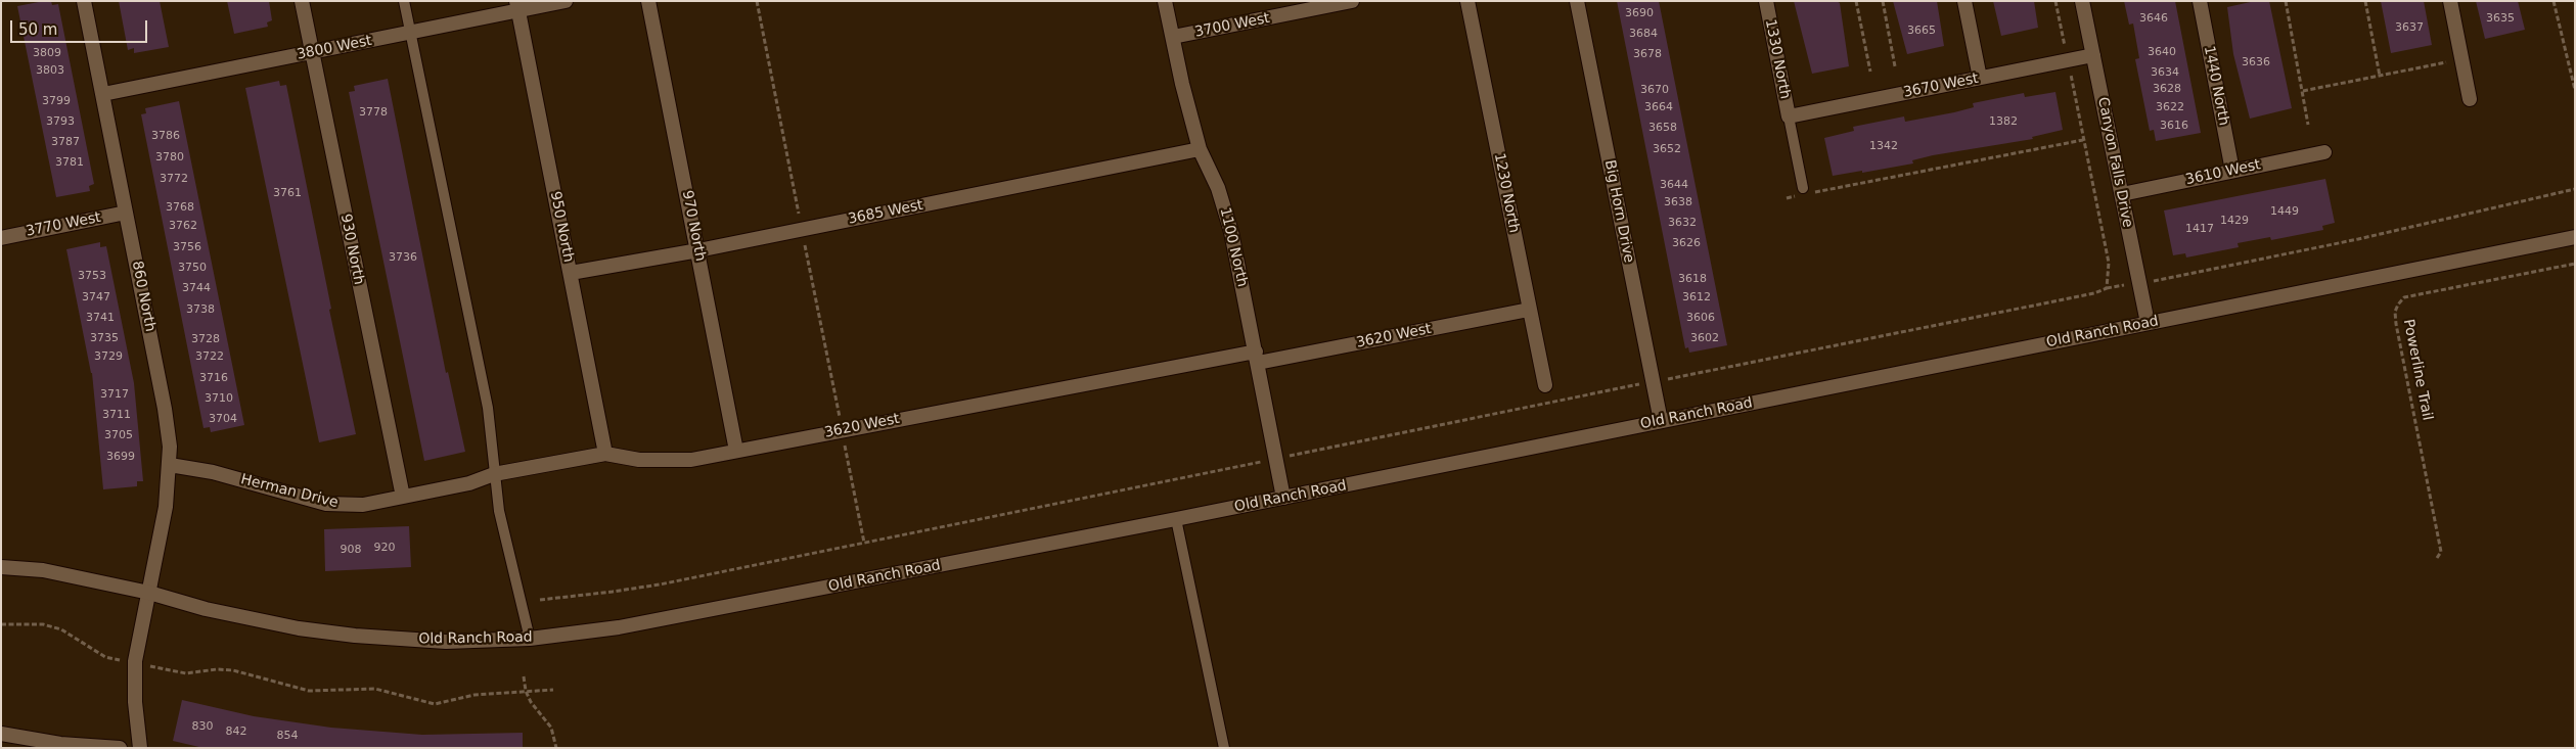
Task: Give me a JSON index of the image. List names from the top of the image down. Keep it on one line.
{"streets":{"street":["3700 West","3800 West","1330 North","3670 West","1440 North","Canyon Falls Drive","3610 West","1230 North","Big Horn Drive","3685 West","3770 West","970 North","950 North","1100 North","930 North","860 North","Old Ranch Road","3620 West","Herman Drive"],"path":["Powerline Trail"]},"crossings":[["3700 West","1100 North"],["3800 West","950 North"],["3800 West","930 North"],["3800 West","860 North"],["1330 North","3670 West"],["3670 West","Canyon Falls Drive"],["1440 North","3610 West"],["Canyon Falls Drive","3610 West"],["Canyon Falls Drive","Old Ranch Road"],["1230 North","3620 West"],["Big Horn Drive","Old Ranch Road"],["3685 West","970 North"],["3685 West","950 North"],["3685 West","1100 North"],["3770 West","860 North"],["970 North","3620 West"],["950 North","3620 West"],["1100 North","Old Ranch Road"],["1100 North","3620 West"],["930 North","Herman Drive"],["860 North","Old Ranch Road"],["860 North","Herman Drive"],["3620 West","Herman Drive"]],"house_numbers":["3690","3646","3635","3637","3665","3684","3640","3809","3678","3636","3803","3634","3628","3670","3799","3664","3622","3778","3793","1382","3616","3658","3786","3787","1342","3652","3780","3781","3772","3644","3761","3638","3768","1449","1429","3632","3762","1417","3626","3756","3736","3750","3753","3618","3744","3747","3612","3738","3741","3606","3735","3602","3728","3729","3722","3716","3717","3710","3711","3704","3705","3699","920","908","830","842","854"],"scale_bar":"50 m"}
